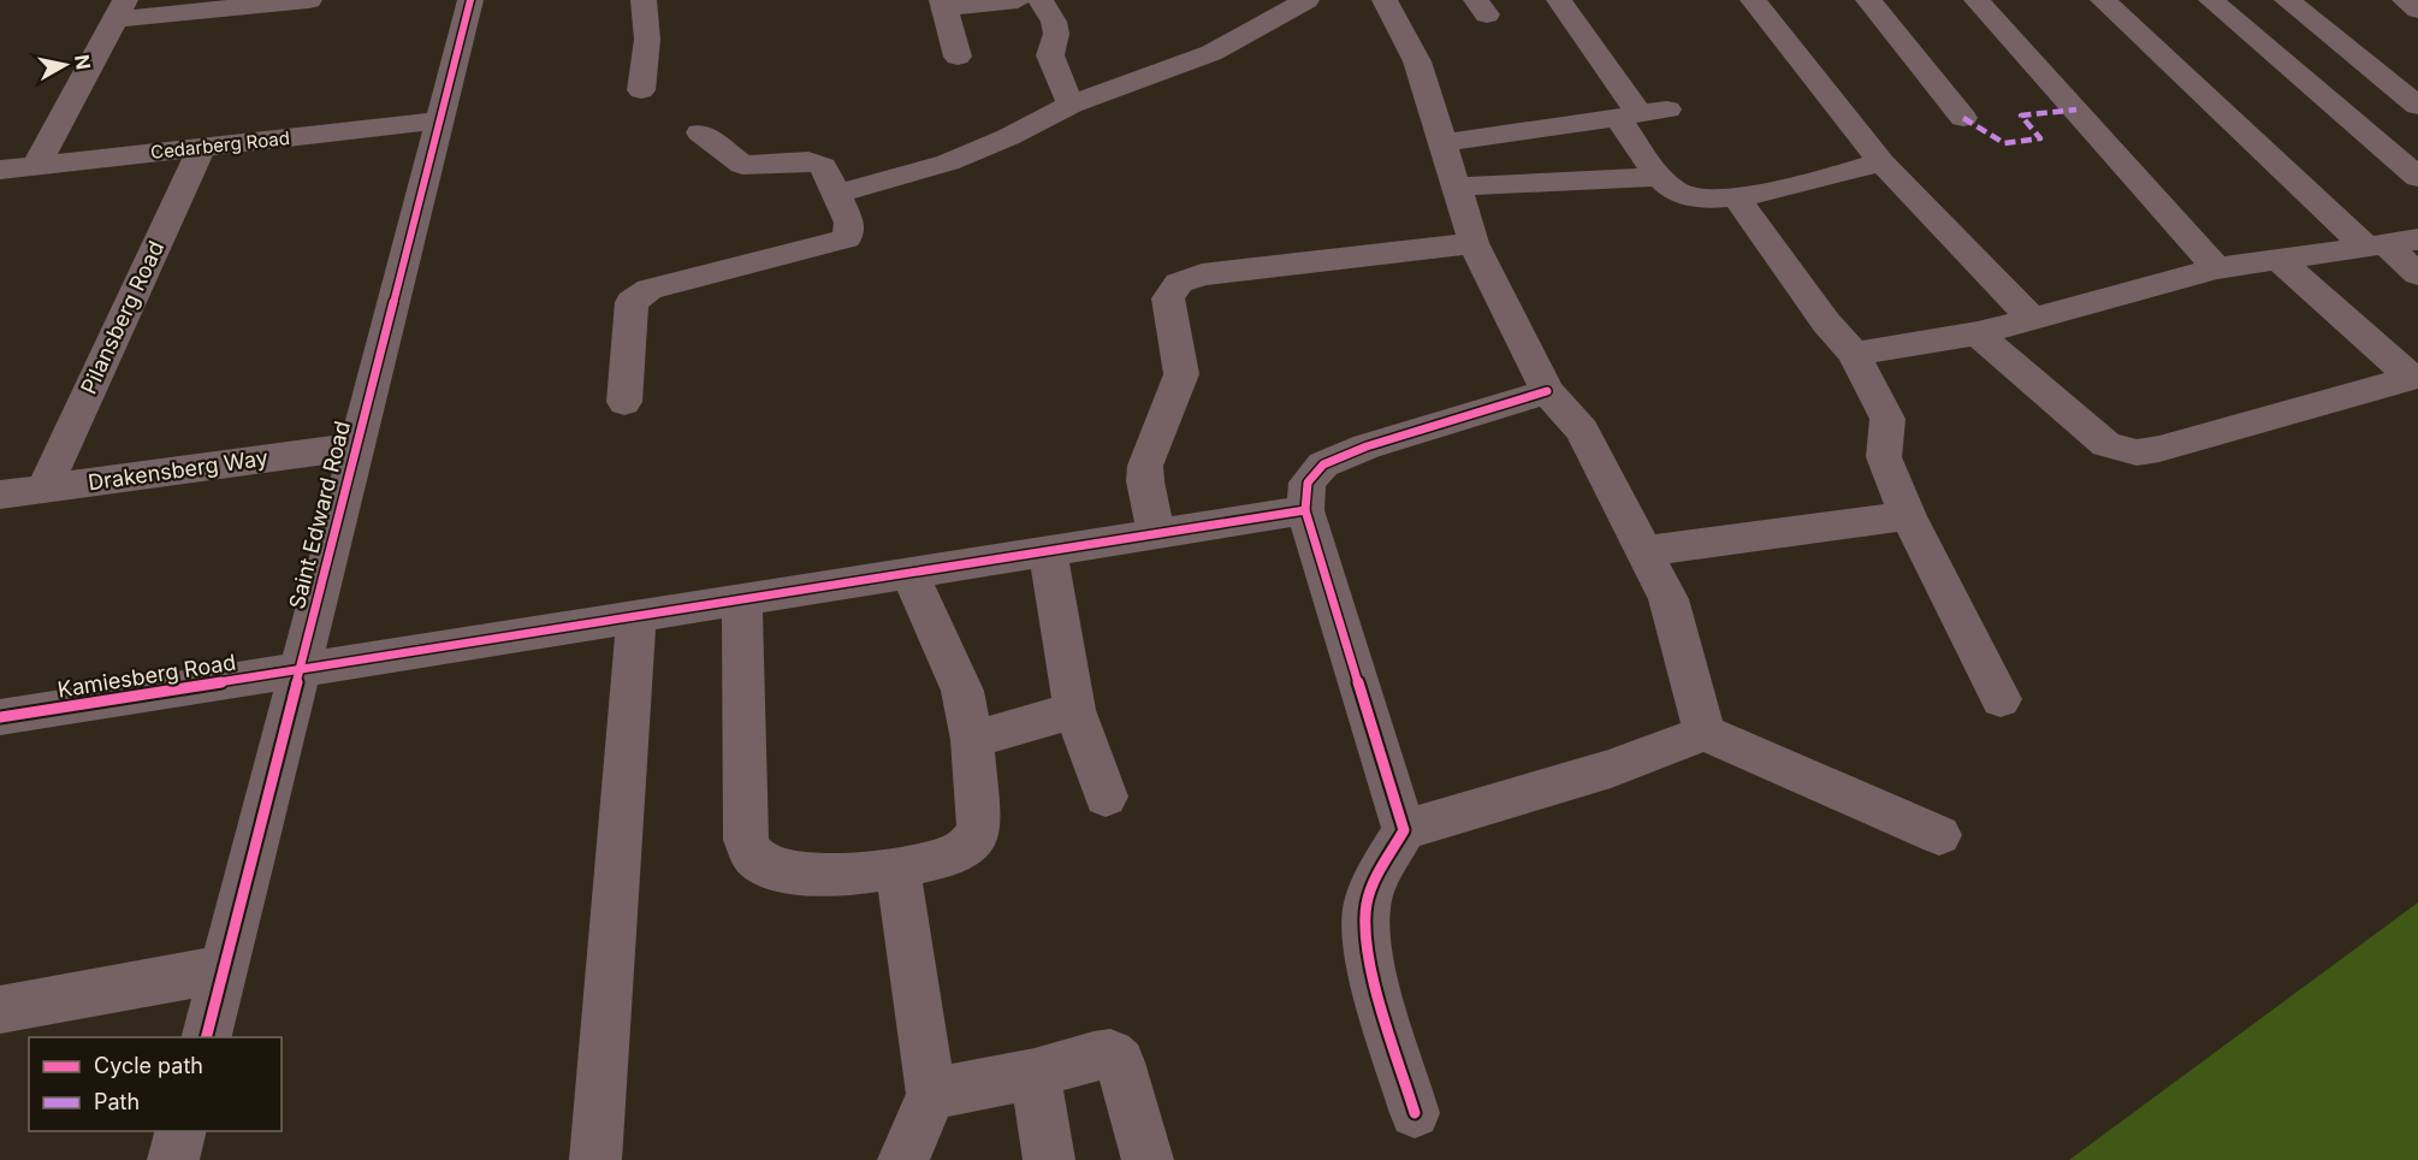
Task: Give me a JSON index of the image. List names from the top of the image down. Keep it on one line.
{"streets":{"street":["Cedarberg Road","Pilansberg Road","Drakensberg Way","Saint Edward Road","Kamiesberg Road"]},"crossings":[["Cedarberg Road","Pilansberg Road"],["Cedarberg Road","Saint Edward Road"],["Pilansberg Road","Drakensberg Way"],["Drakensberg Way","Saint Edward Road"],["Saint Edward Road","Kamiesberg Road"]],"legend":["Cycle path","Path"],"north":"right"}
